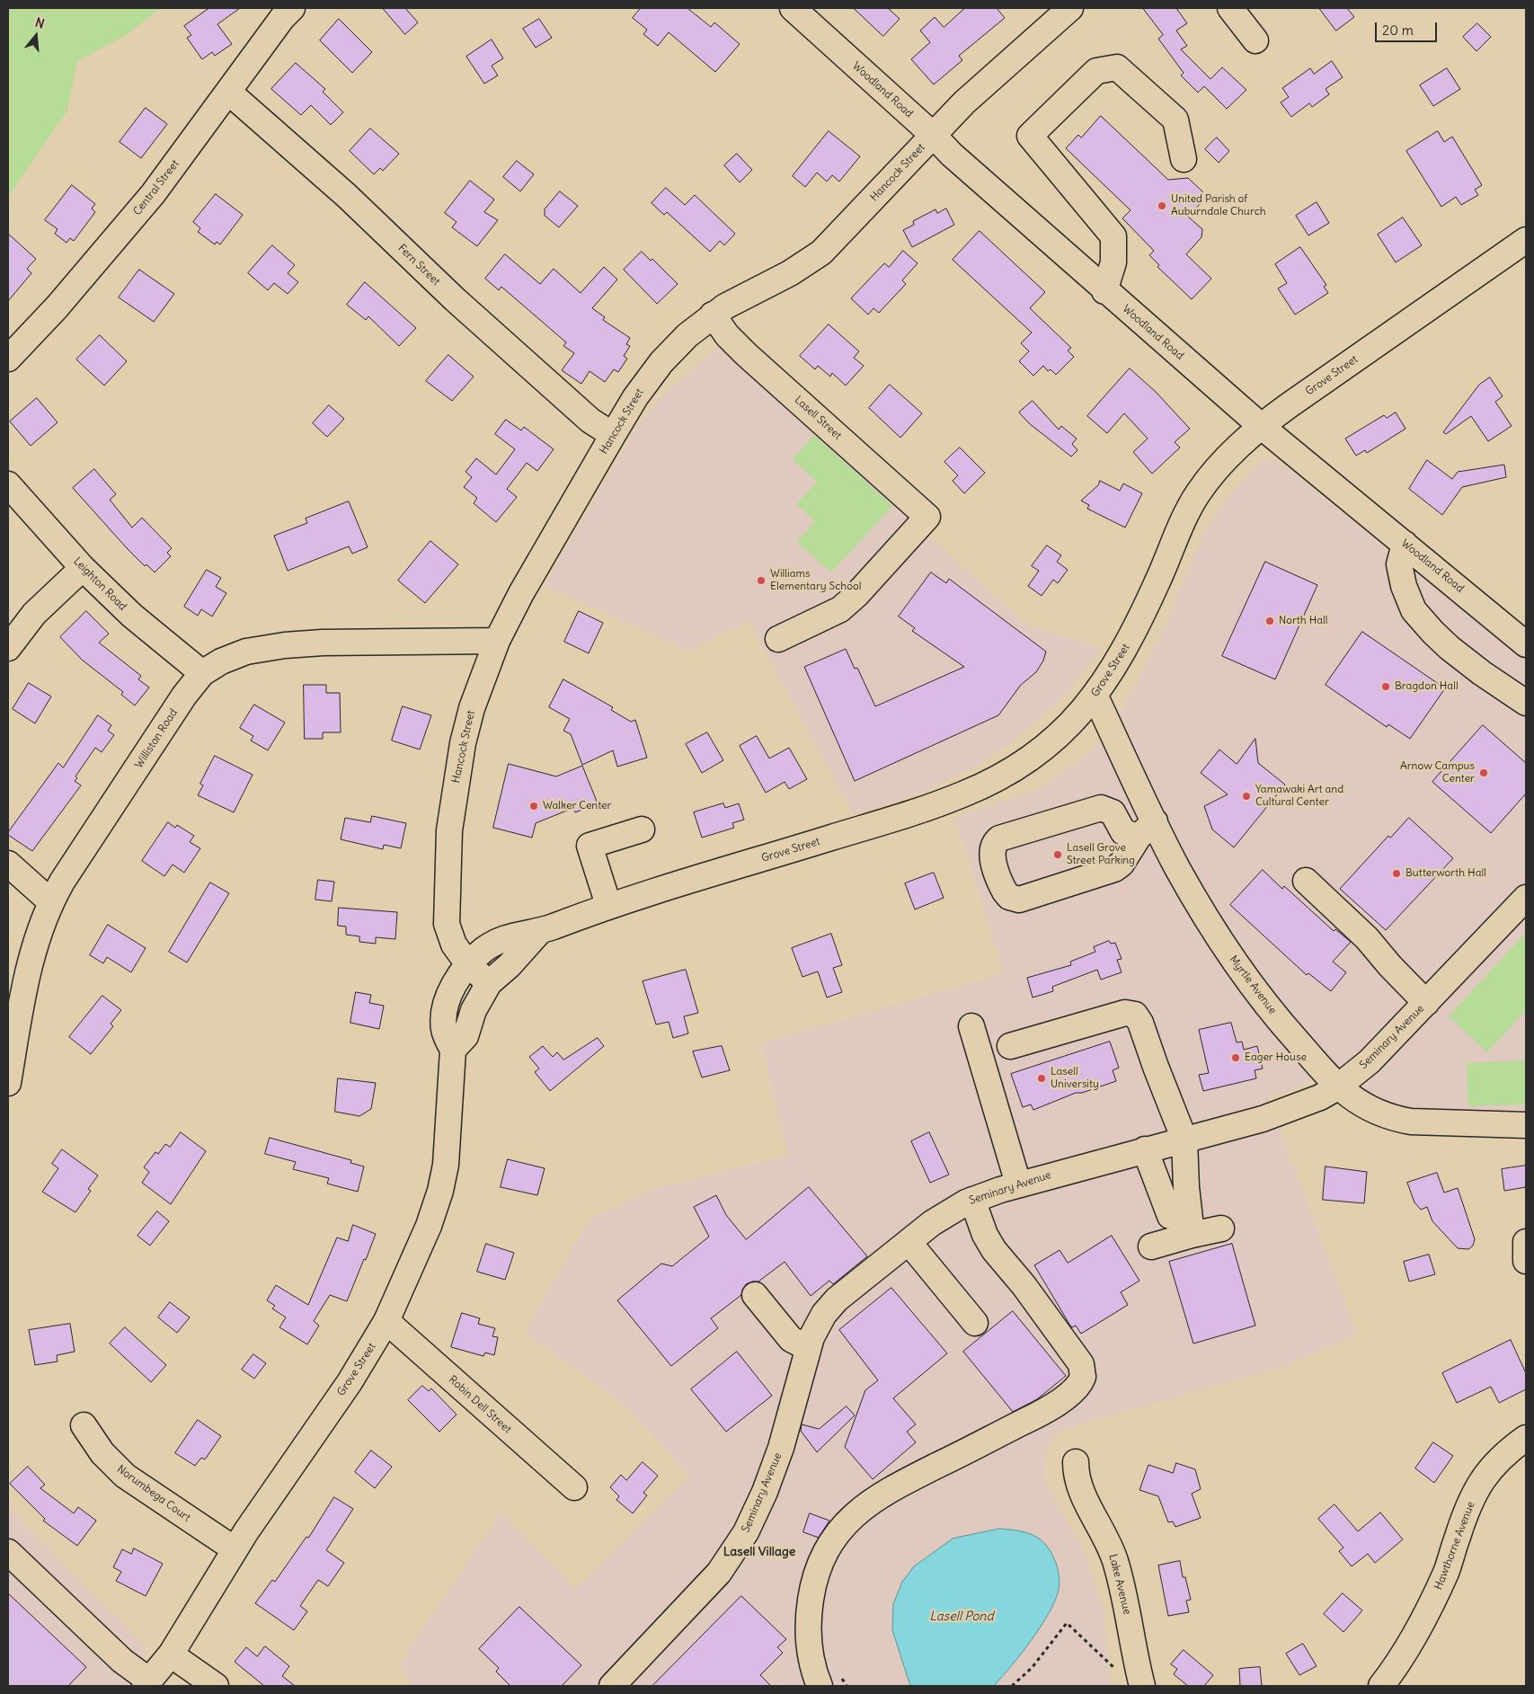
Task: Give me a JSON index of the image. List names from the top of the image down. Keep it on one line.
{"streets":{"street":["Woodland Road","Hancock Street","Central Street","Fern Street","Grove Street","Lasell Street","Leighton Road","Williston Road","Myrtle Avenue","Seminary Avenue","Robin Dell Street","Norumbega Court","Hawthorne Avenue","Lake Avenue"]},"crossings":[["Woodland Road","Hancock Street"],["Woodland Road","Grove Street"],["Hancock Street","Fern Street"],["Hancock Street","Grove Street"],["Hancock Street","Lasell Street"],["Hancock Street","Williston Road"],["Central Street","Fern Street"],["Grove Street","Myrtle Avenue"],["Grove Street","Robin Dell Street"],["Grove Street","Norumbega Court"],["Leighton Road","Williston Road"],["Myrtle Avenue","Seminary Avenue"]],"districts":["Lasell Village"],"water":["Lasell Pond"],"places":["United Parish of Auburndale Church","Williams Elementary School","North Hall","Bragdon Hall","Arnow Campus Center","Yamawaki Art and Cultural Center","Walker Center","Lasell Grove Street Parking","Butterworth Hall","Eager House","Lasell University"],"scale_bar":"20 m","north":"top"}
